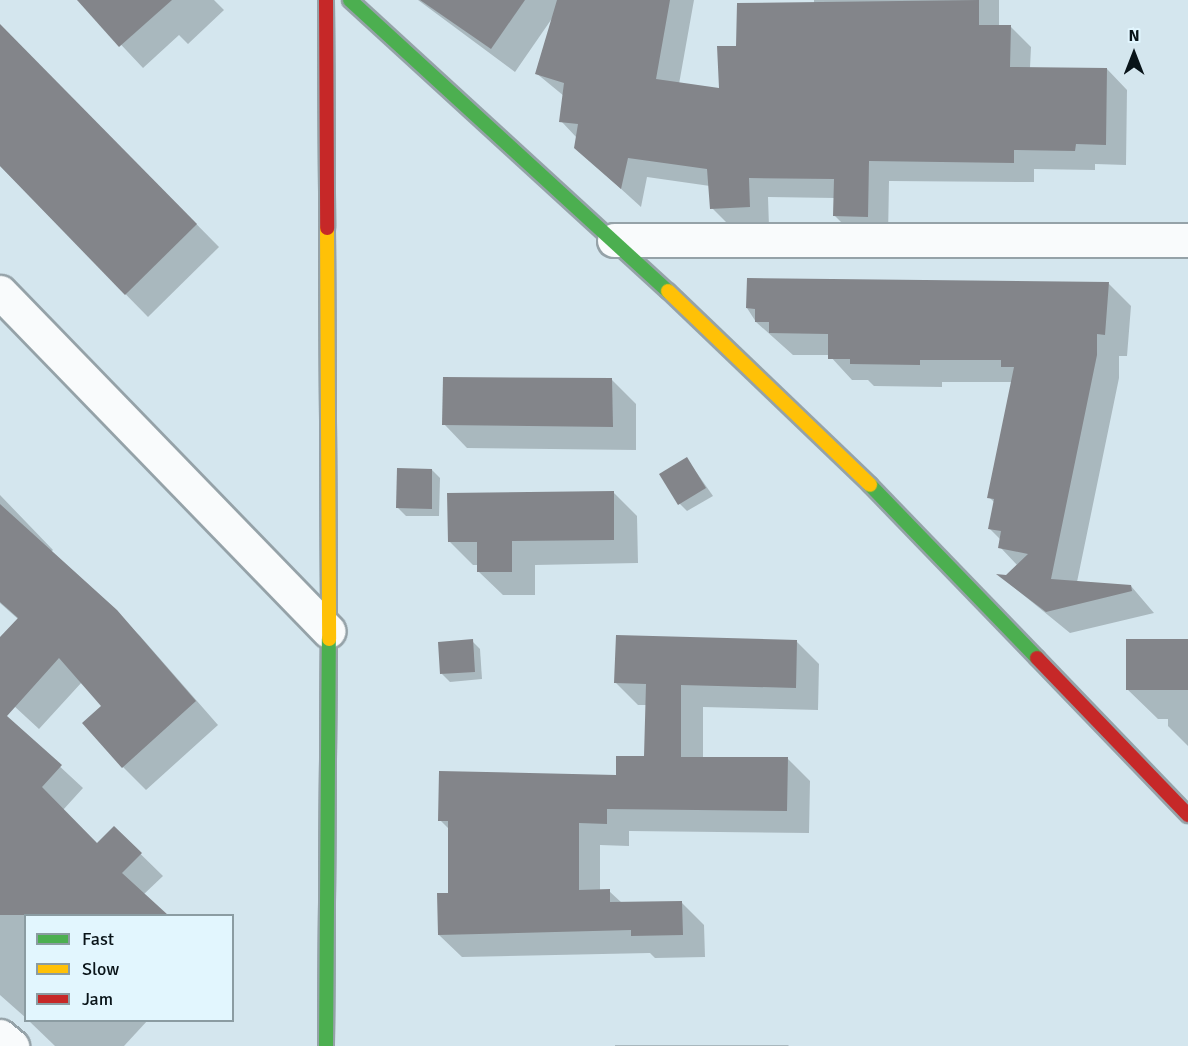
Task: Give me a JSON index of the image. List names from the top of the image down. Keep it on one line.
{"legend":["Fast","Slow","Jam"],"north":"top"}
